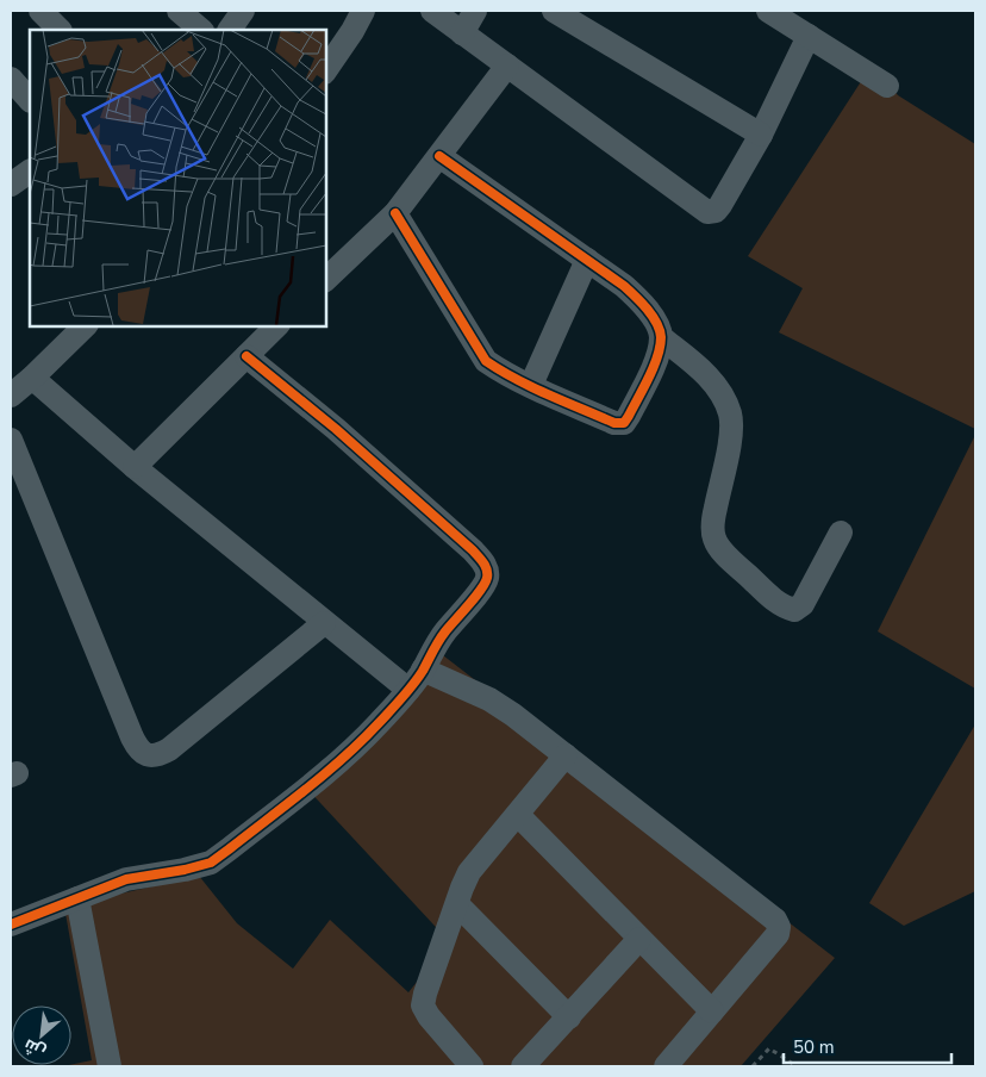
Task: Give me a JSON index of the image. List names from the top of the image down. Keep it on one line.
{"scale_bar":"50 m","north":"bottom left"}
